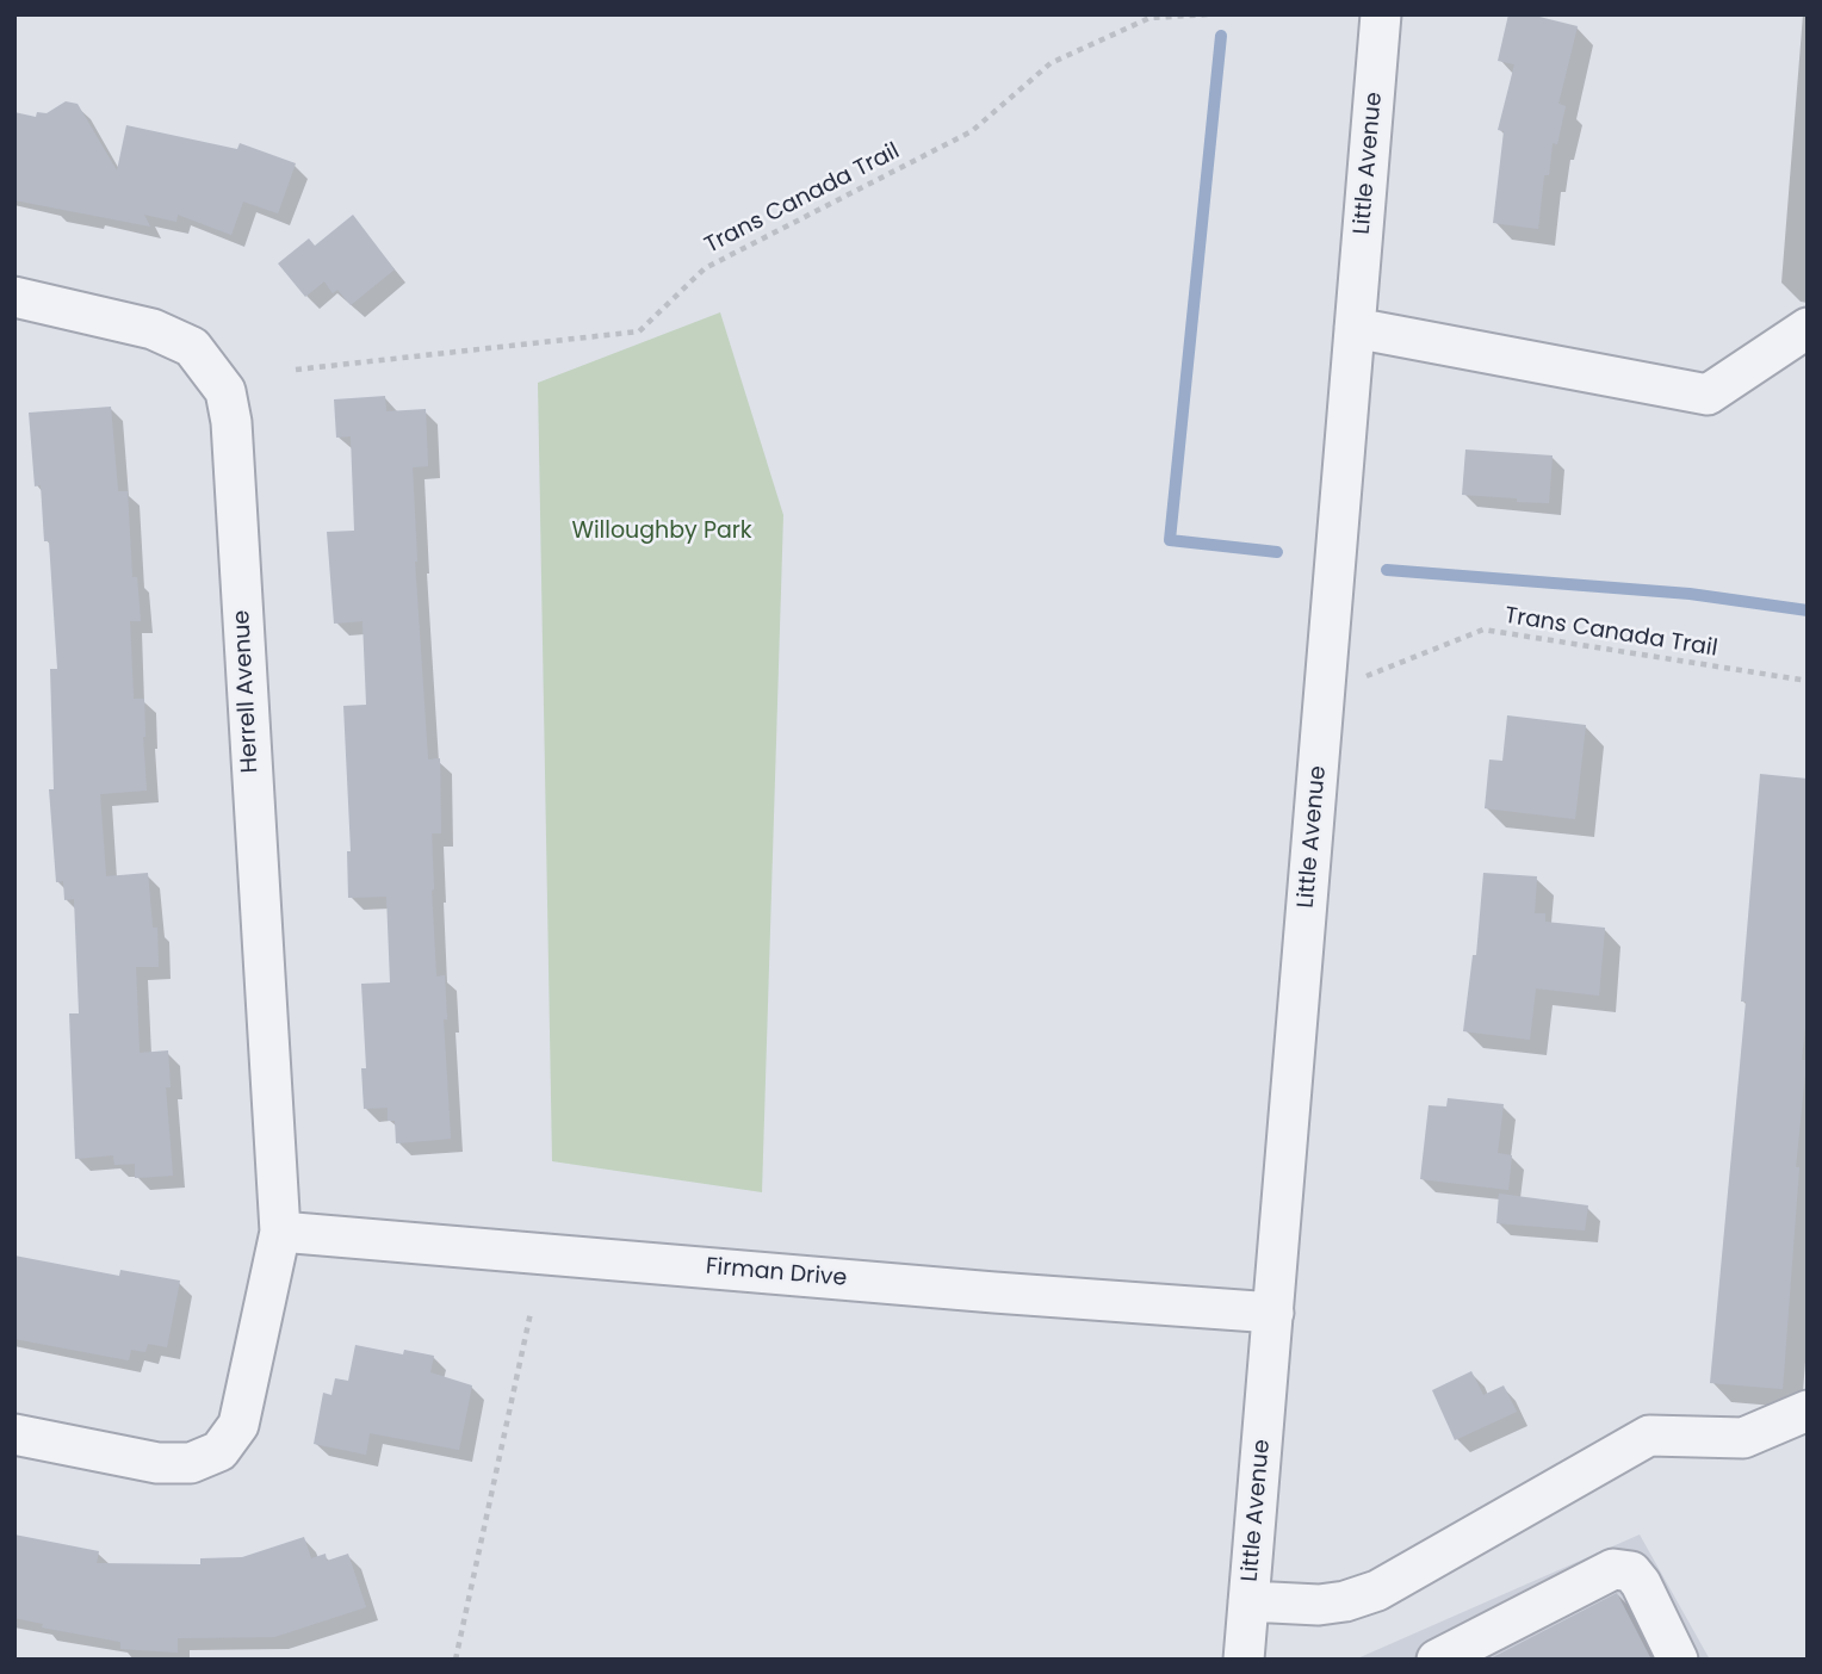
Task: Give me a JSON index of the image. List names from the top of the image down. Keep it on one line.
{"streets":{"street":["Little Avenue","Herrell Avenue","Firman Drive"],"path":["Trans Canada Trail"]},"crossings":[["Little Avenue","Firman Drive"],["Herrell Avenue","Firman Drive"]],"parks":["Willoughby Park"]}
